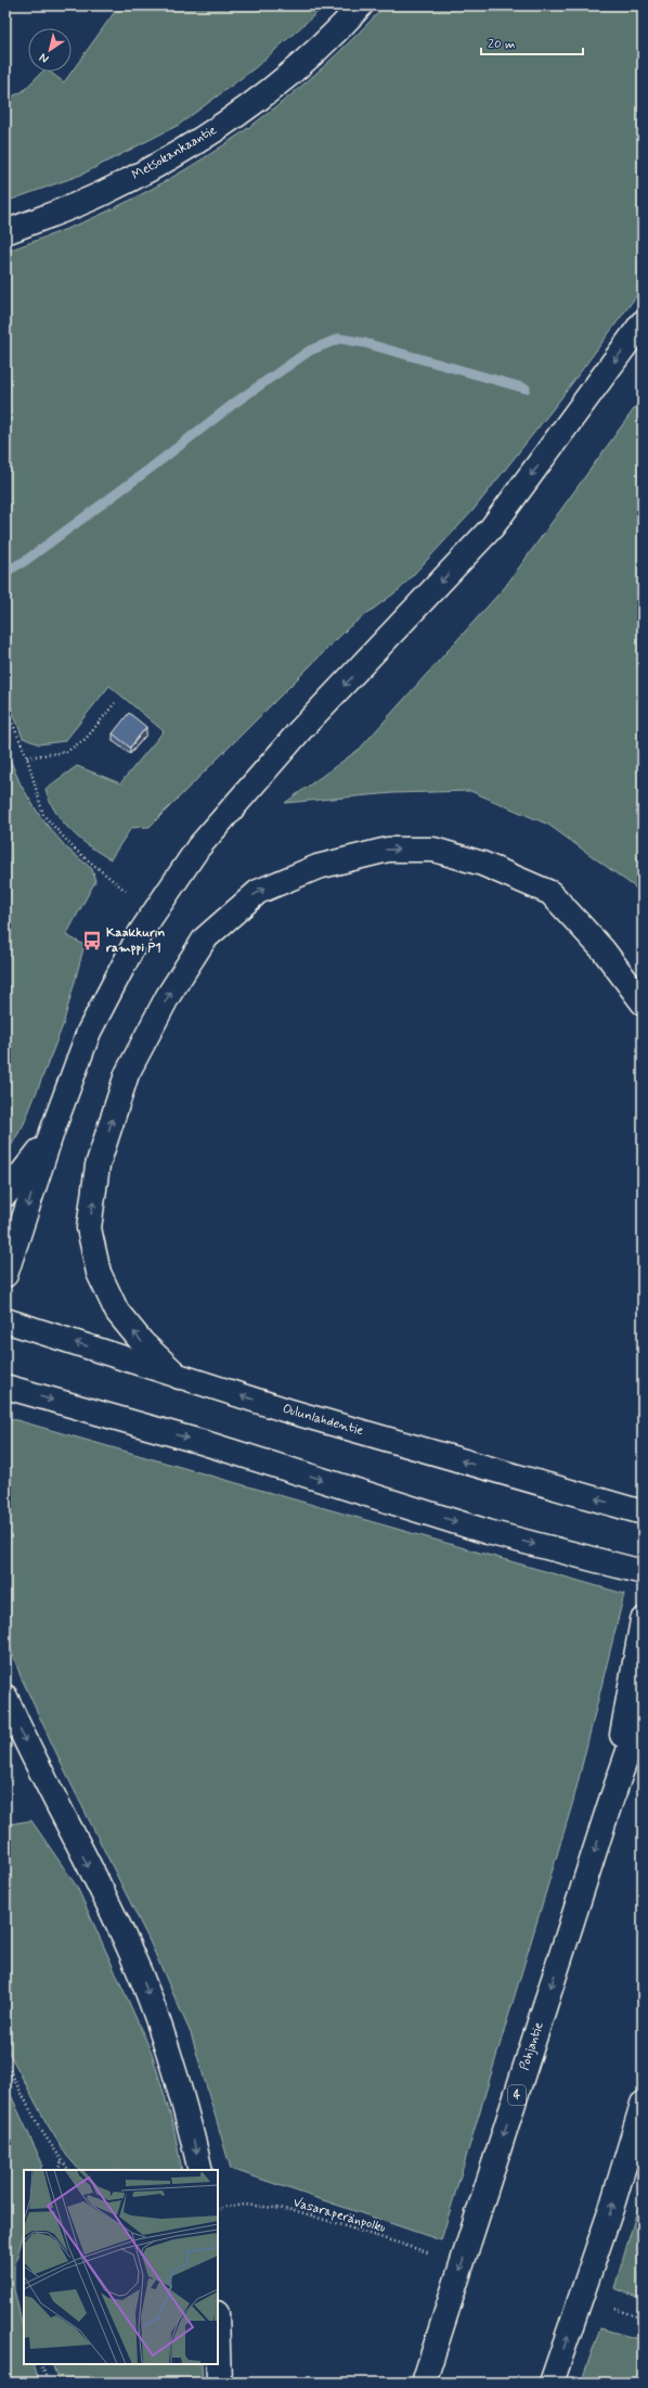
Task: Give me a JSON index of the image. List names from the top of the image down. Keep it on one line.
{"streets":{"main road":["Metsokankaantie","Oulunlahdentie","Pohjantie","4"],"path":["Vasaraperänpolku"]},"places":{"bus stop":["Kaakkurin ramppi P1"]},"scale_bar":"20 m","north":"bottom left"}
